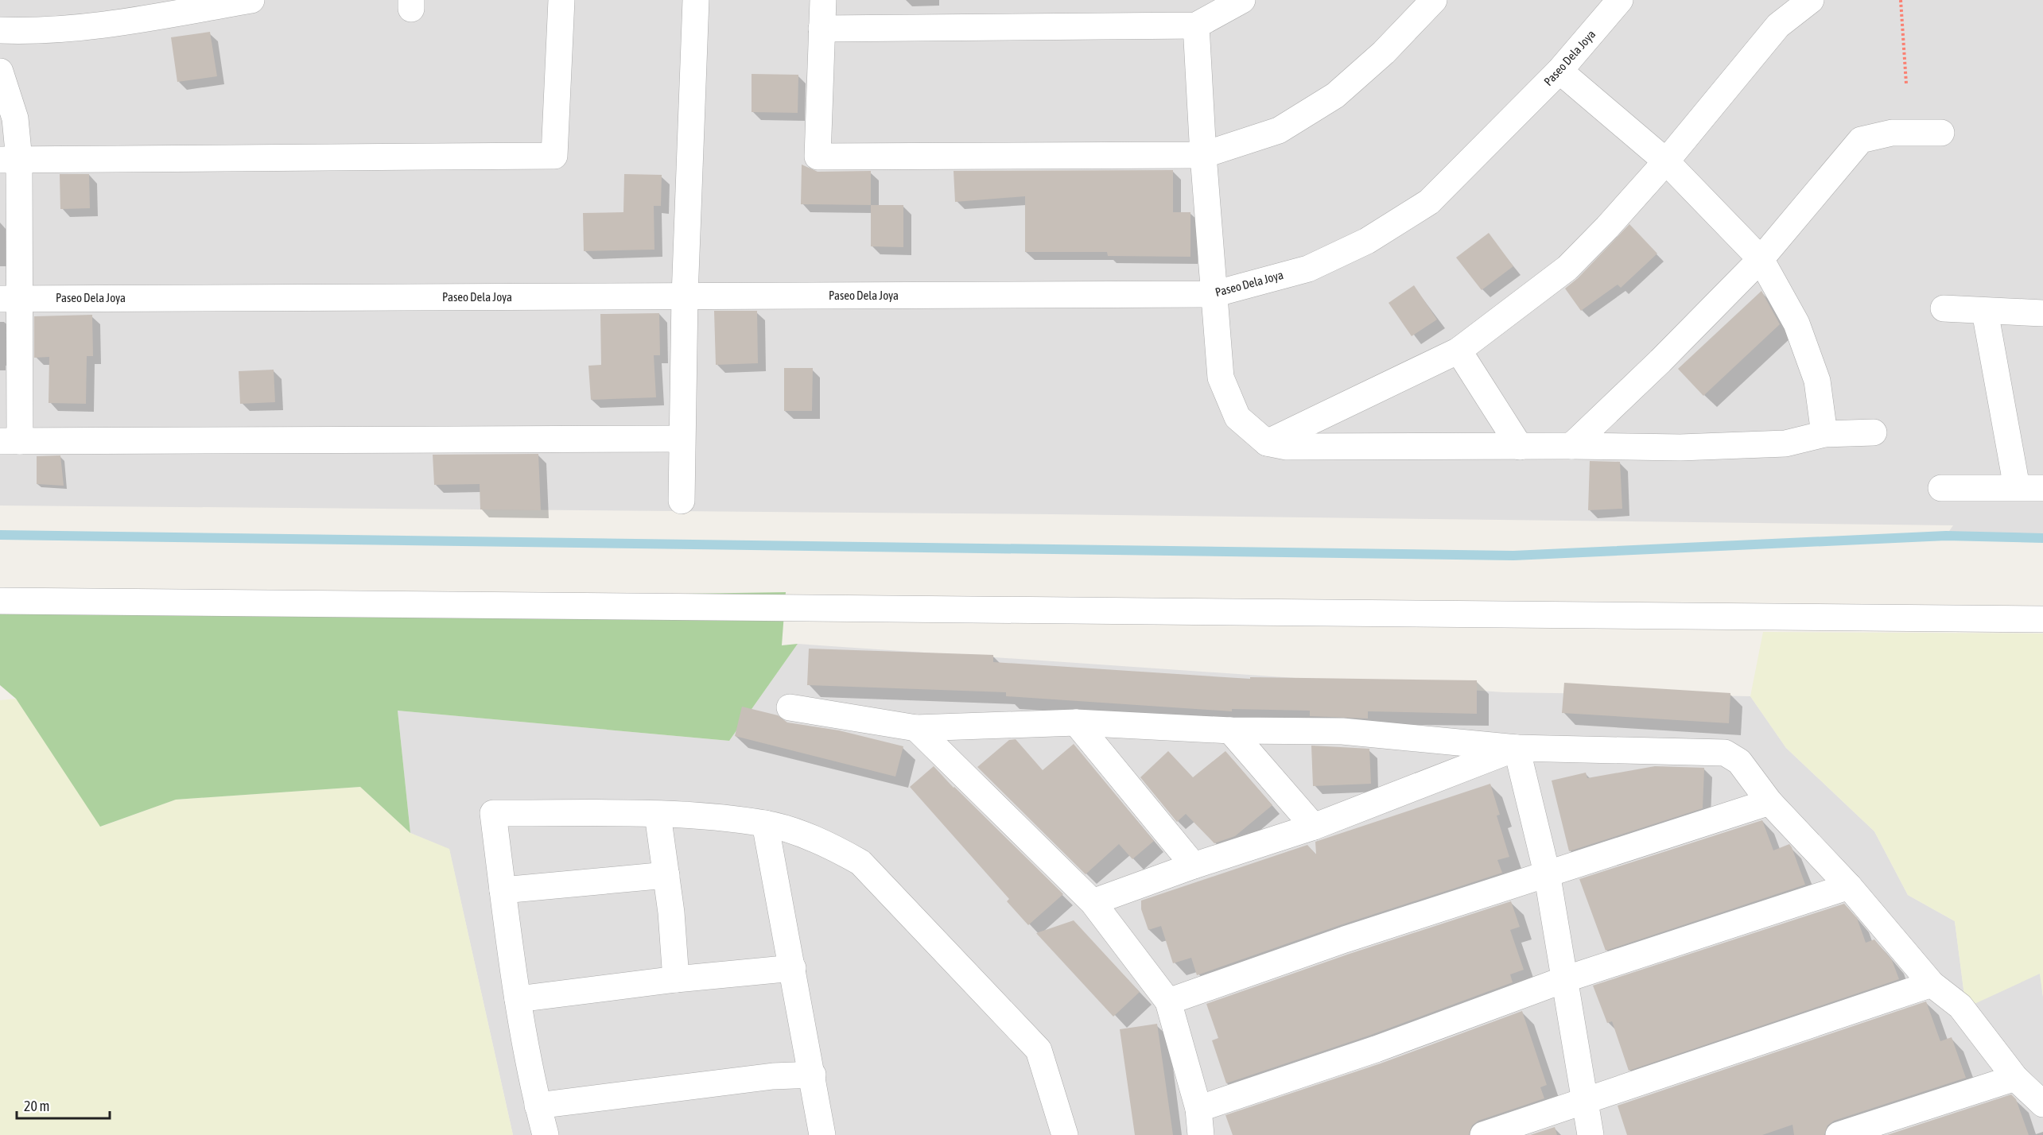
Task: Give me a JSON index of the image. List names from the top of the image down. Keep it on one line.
{"streets":{"street":["Paseo Dela Joya"]},"scale_bar":"20 m"}
